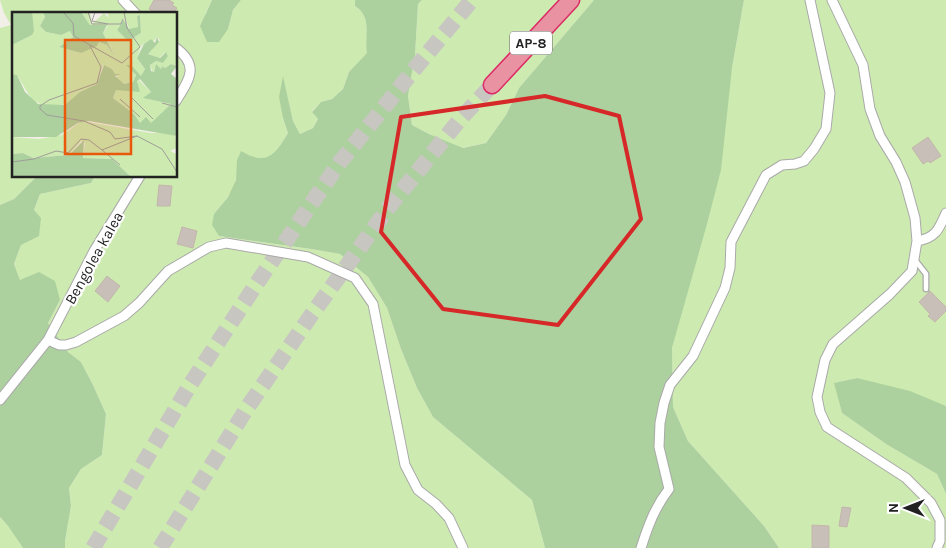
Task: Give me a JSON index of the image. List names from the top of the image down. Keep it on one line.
{"streets":{"highway":["AP-8"],"street":["Bengolea kalea"]},"north":"left"}
